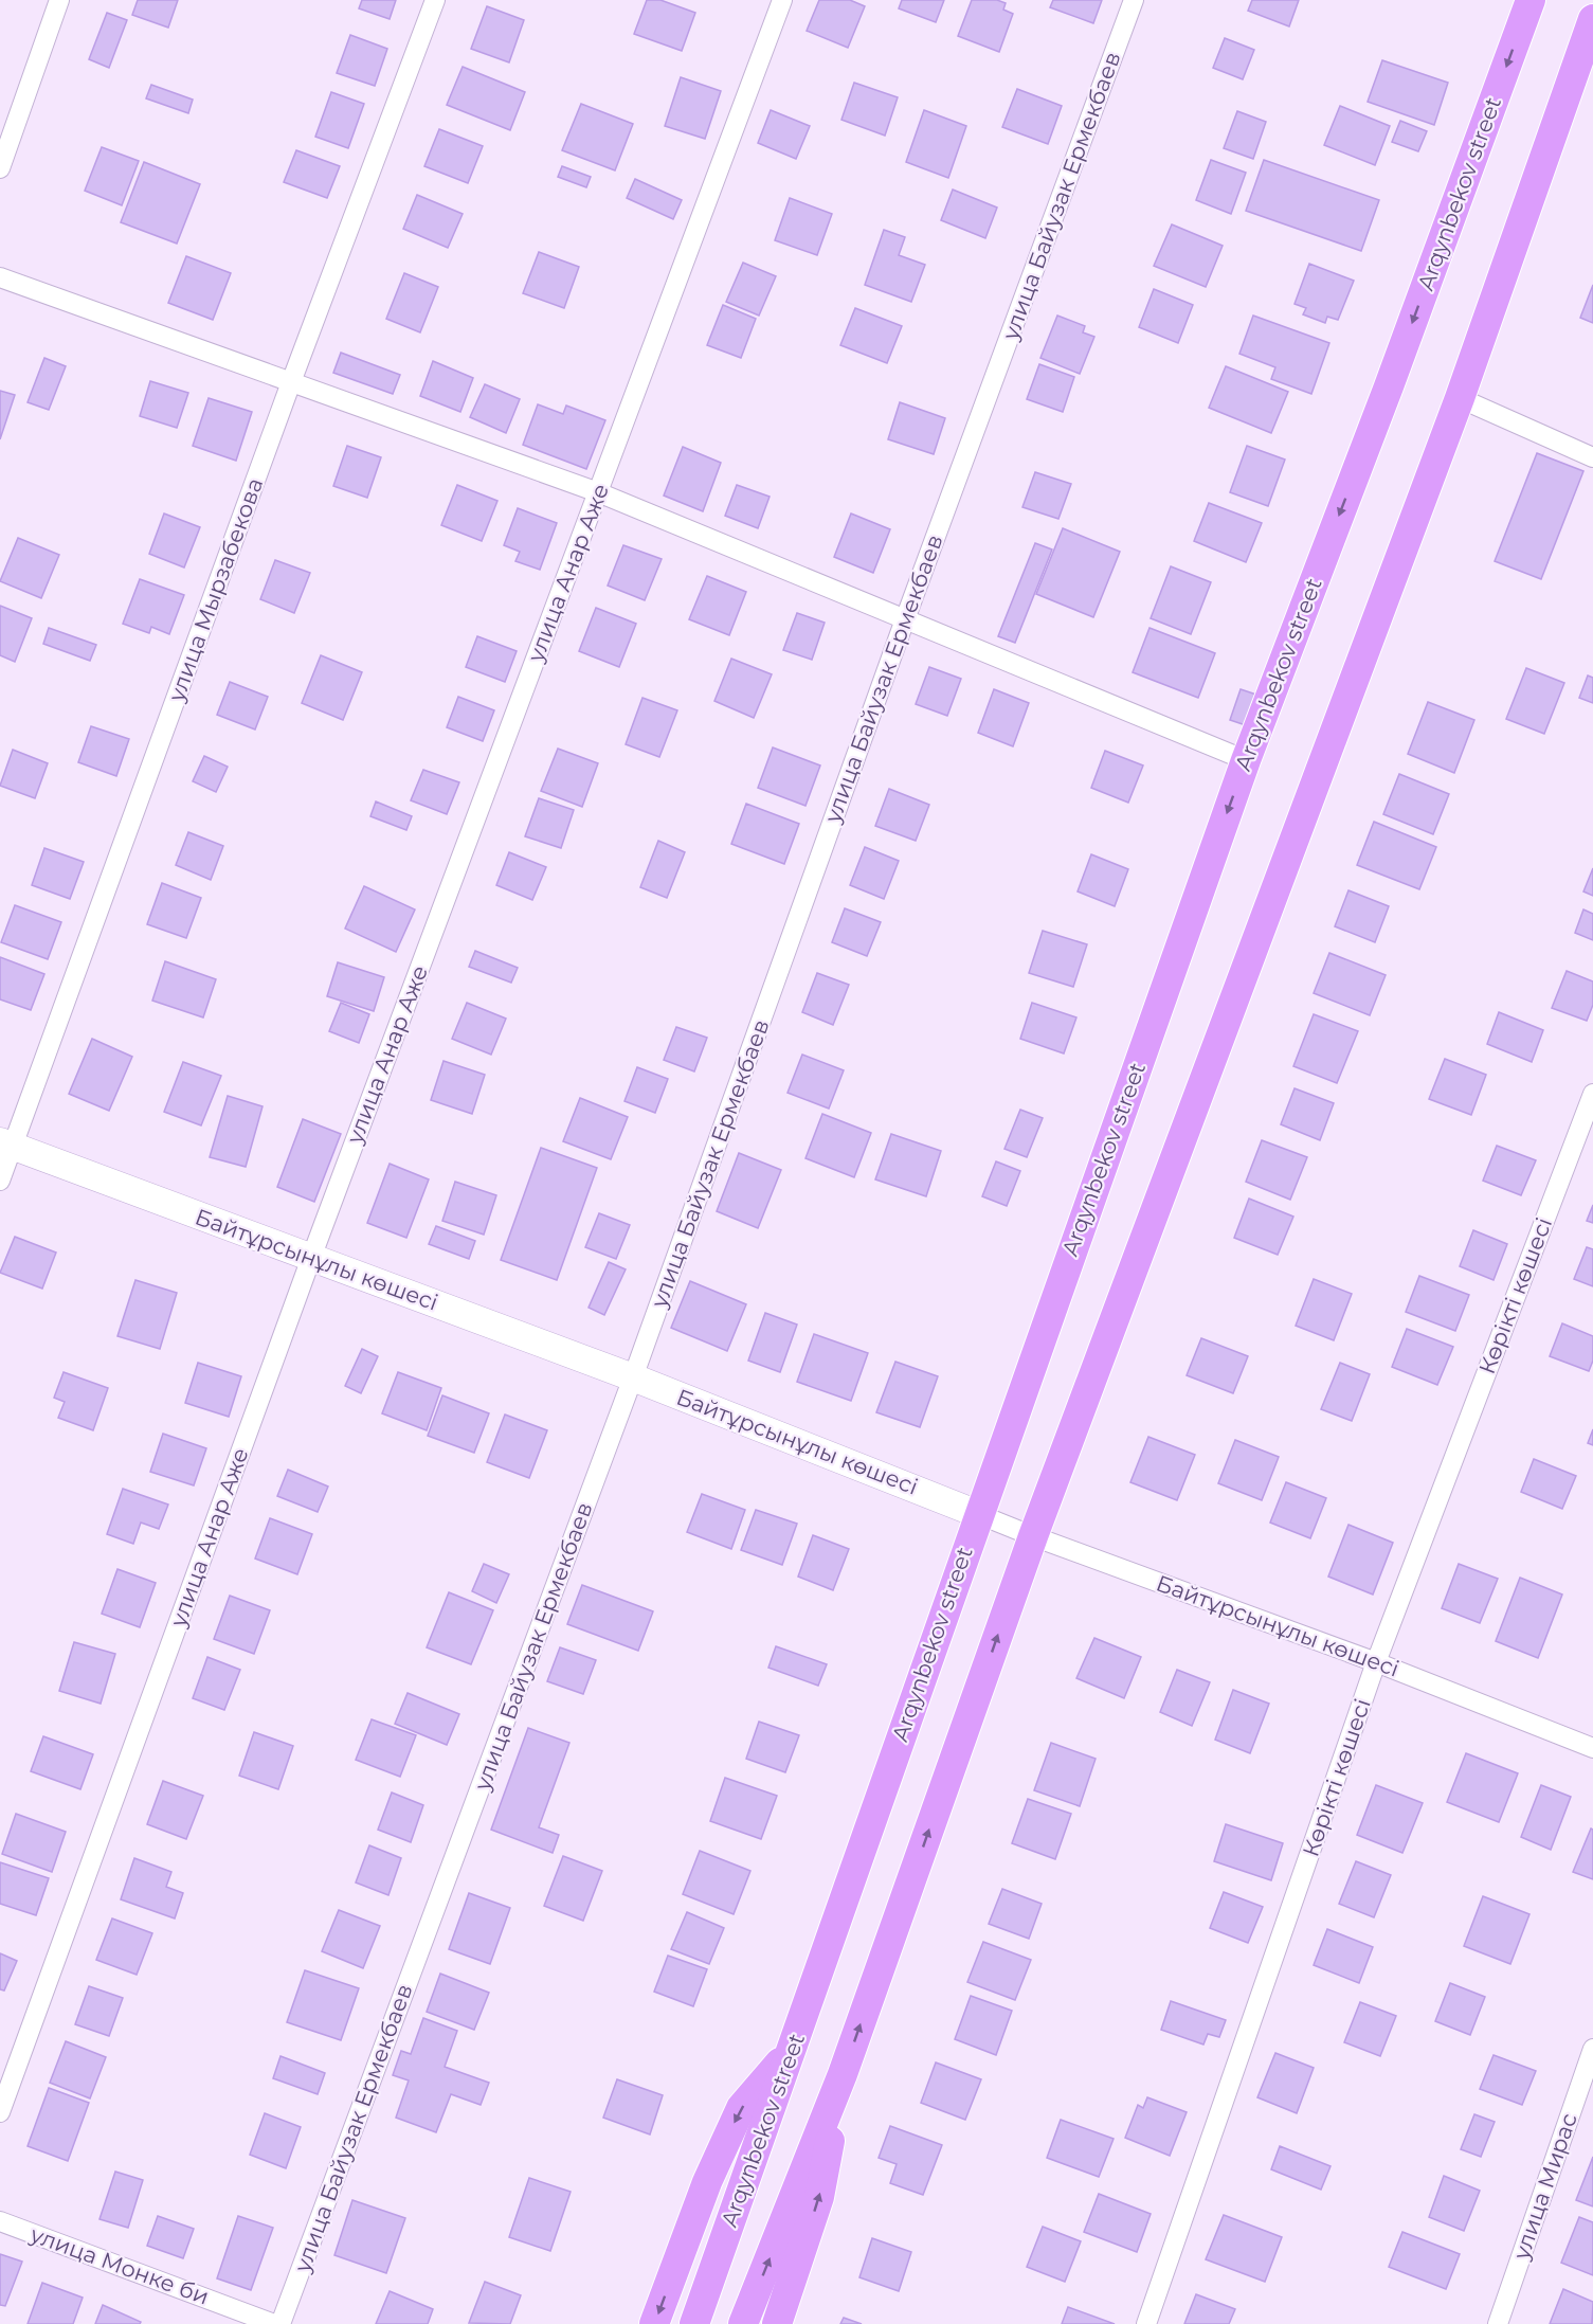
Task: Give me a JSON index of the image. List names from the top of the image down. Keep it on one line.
{"streets":{"main road":["Arqynbekov street","Байтұрсынұлы көшесі"],"street":["улица Байузак Ермекбаев","улица Анар Аже","улица Мырзабекова","Көрікті көшесі","улица Мирас","улица Монке би"]},"crossings":[["Arqynbekov street","Байтұрсынұлы көшесі"],["улица Байузак Ермекбаев","Байтұрсынұлы көшесі"],["улица Анар Аже","Байтұрсынұлы көшесі"],["улица Мырзабекова","Байтұрсынұлы көшесі"],["Байтұрсынұлы көшесі","Көрікті көшесі"]]}
